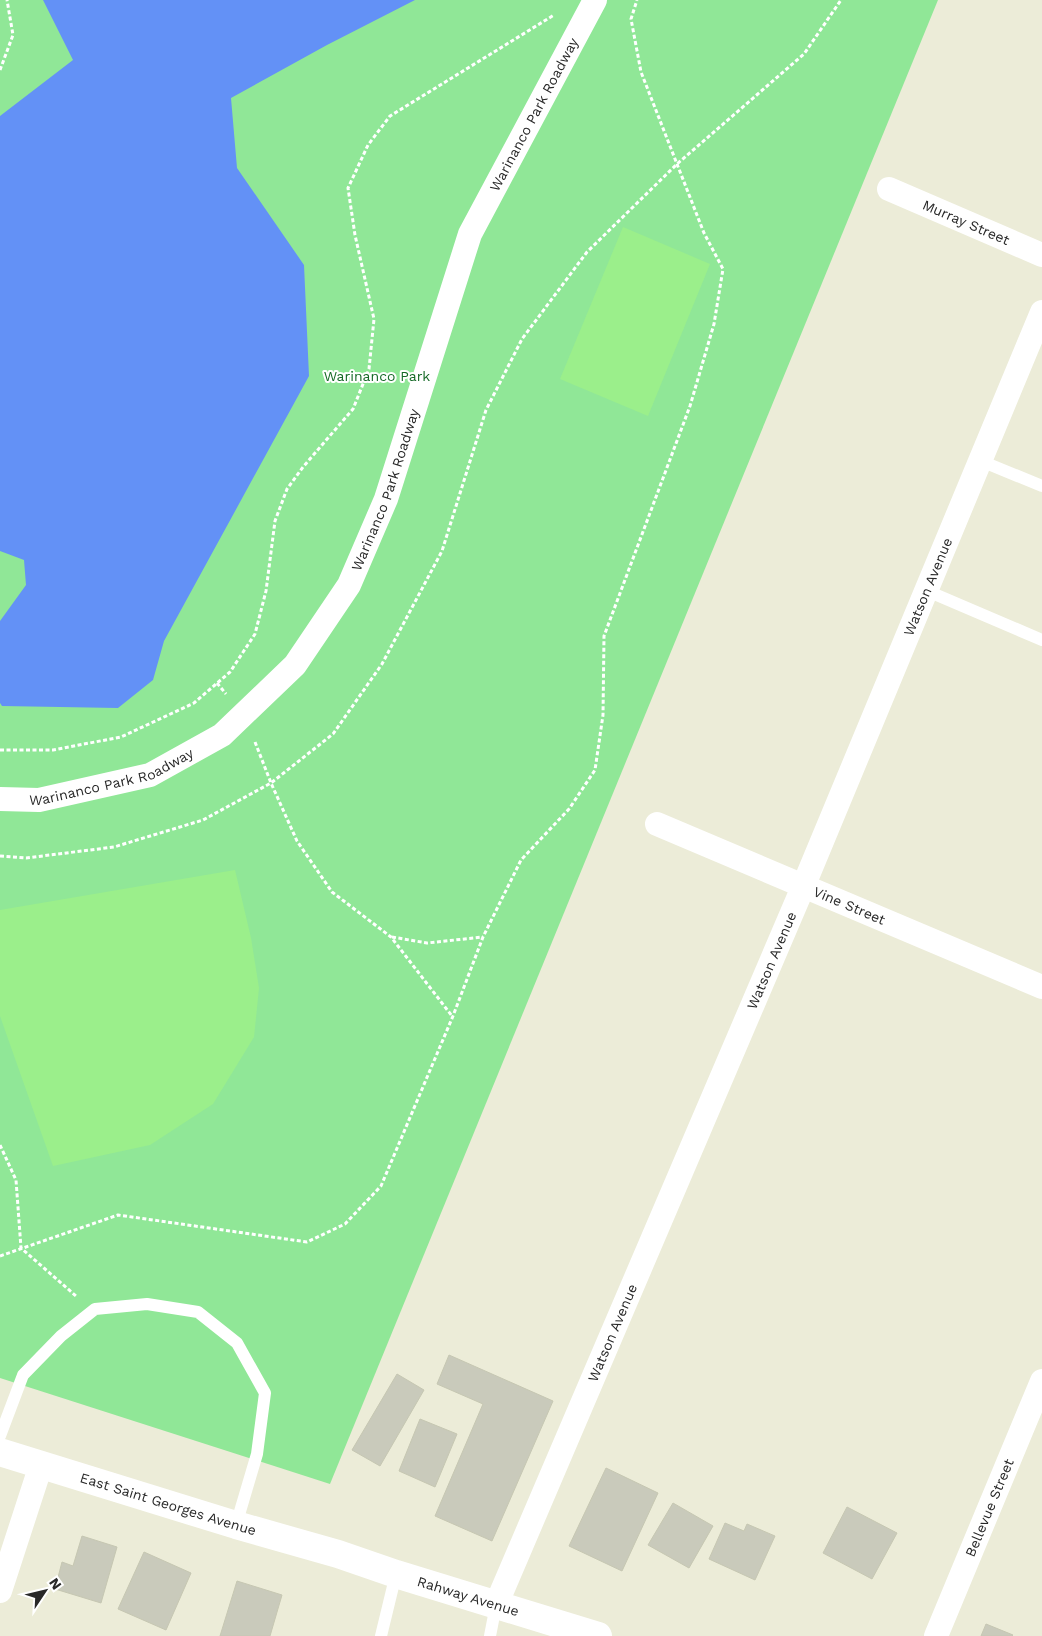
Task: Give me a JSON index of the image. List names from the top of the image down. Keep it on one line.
{"streets":{"main road":["East Saint Georges Avenue","Rahway Avenue"],"street":["Warinanco Park Roadway","Murray Street","Watson Avenue","Vine Street","Bellevue Street"]},"crossings":[["Watson Avenue","Vine Street"],["Watson Avenue","Rahway Avenue"],["East Saint Georges Avenue","Rahway Avenue"]],"parks":["Warinanco Park"],"north":"top right"}
